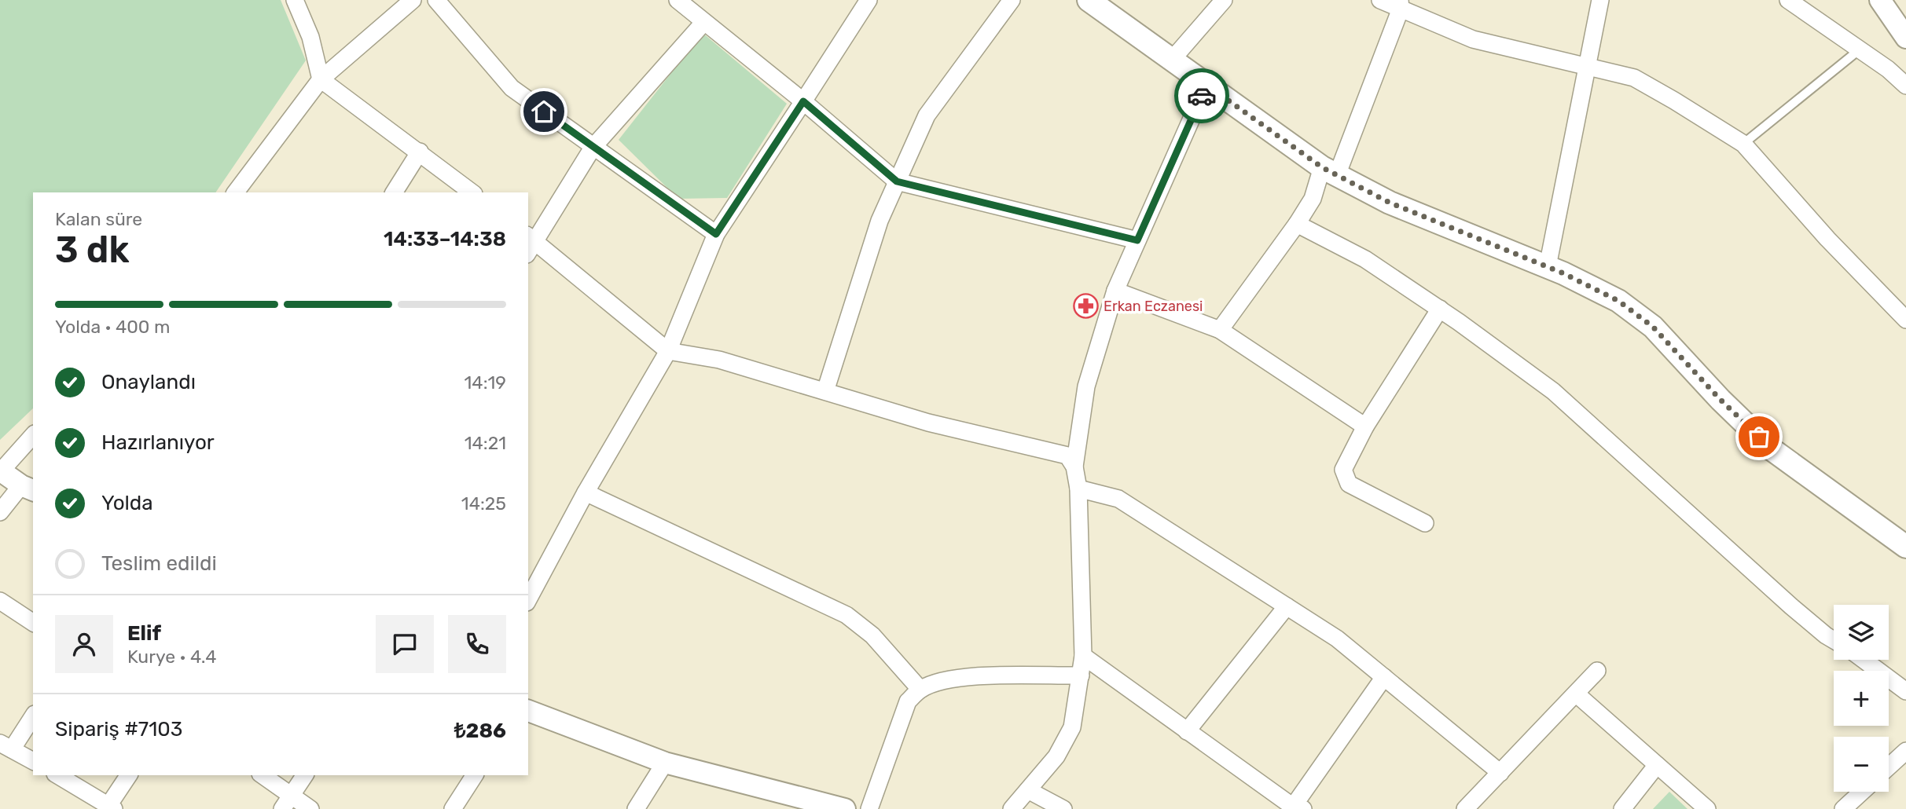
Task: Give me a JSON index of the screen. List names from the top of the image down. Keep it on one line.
{"places":{"pharmacy":["Erkan Eczanesi"]},"page":{"heading":["3 dk","Kalan süre","14:33–14:38"],"panel":["Elif","Kurye · 4.4","Sipariş #7103","₺286"],"bar":"Yolda · 400 m","list":[["Onaylandı","14:19"],["Hazırlanıyor","14:21"],["Yolda","14:25"],"Teslim edildi"],"map_buttons":["+","−"]}}
